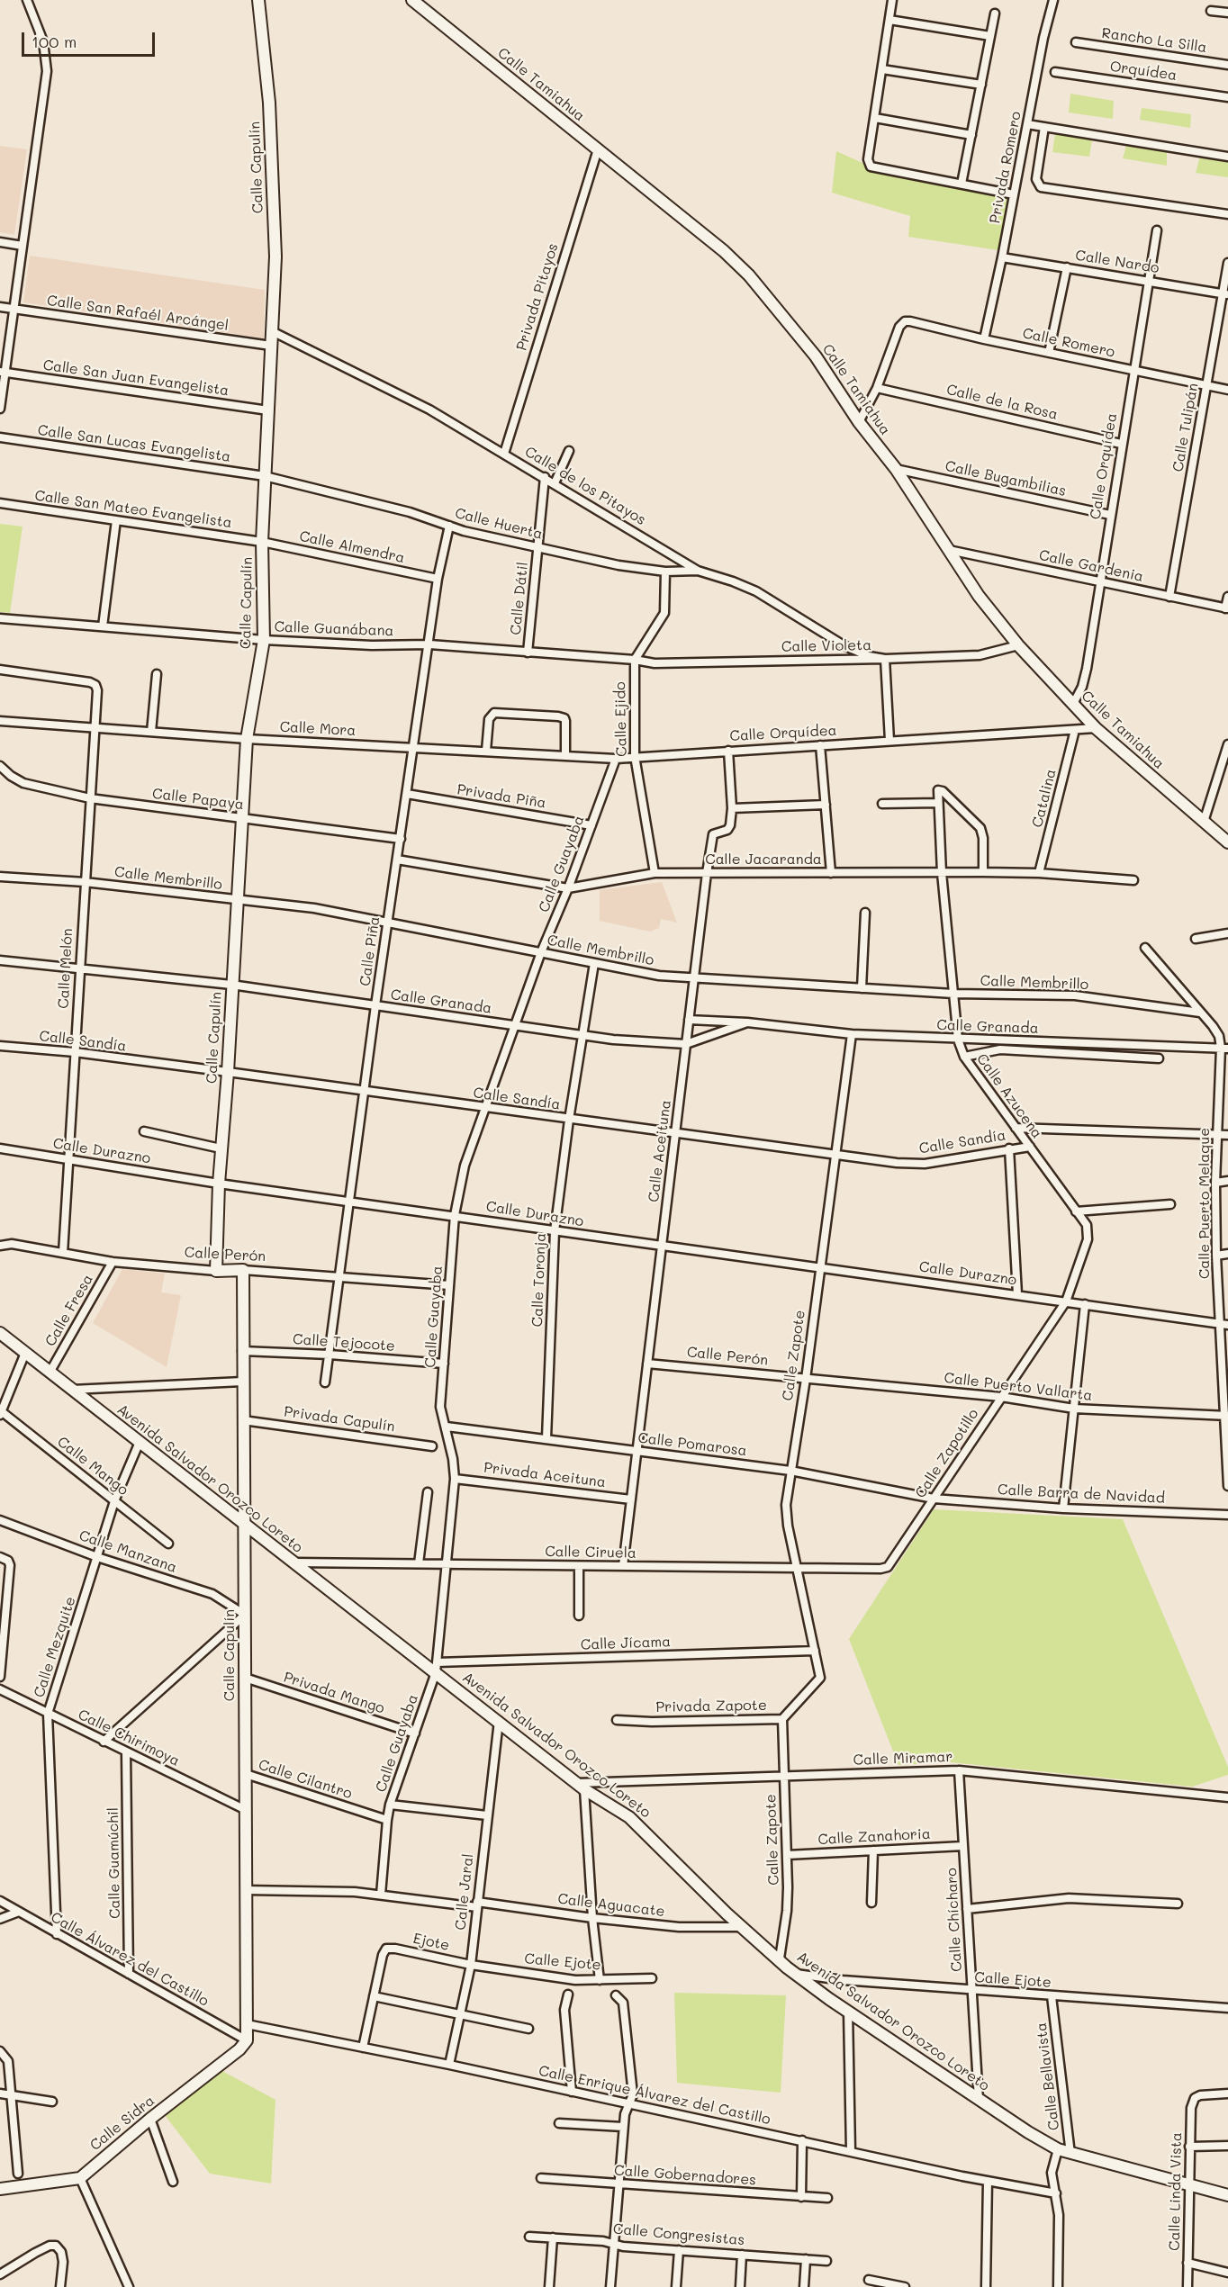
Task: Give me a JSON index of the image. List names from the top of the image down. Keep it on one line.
{"streets":{"street":["Rancho La Silla","Orquídea","Calle Tamiahua","Calle Capulín","Privada Romero","Calle Nardo","Privada Pitayos","Calle San Rafaél Arcángel","Calle Romero","Calle San Juan Evangelista","Calle de la Rosa","Calle Tulipán","Calle San Lucas Evangelista","Calle Orquídea","Calle Bugambilias","Calle de los Pitayos","Calle San Mateo Evangelista","Calle Huerta","Calle Almendra","Calle Gardenia","Calle Dátil","Calle Guanábana","Calle Violeta","Calle Ejido","Calle Mora","Privada Piña","Catalina","Calle Papaya","Calle Jacaranda","Calle Guayaba","Calle Membrillo","Calle Piña","Calle Melón","Calle Granada","Calle Sandía","Calle Azucena","Calle Durazno","Calle Aceituna","Calle Puerto Melaque","Calle Perón","Calle Toronja","Calle Fresa","Calle Tejocote","Calle Zapote","Calle Puerto Vallarta","Privada Capulín","Calle Pomarosa","Calle Zapotillo","Calle Mango","Privada Aceituna","Avenida Salvador Orozco Loreto","Calle Barra de Navidad","Calle Manzana","Calle Ciruela","Calle Jícama","Calle Mezquite","Privada Mango","Privada Zapote","Calle Chirimoya","Calle Miramar","Calle Cilantro","Calle Zanahoria","Calle Guamúchil","Calle Jaral","Calle Aguacate","Calle Chícharo","Ejote","Calle Álvarez del Castillo","Calle Ejote","Calle Bellavista","Calle Enrique Álvarez del Castillo","Calle Sidra","Calle Gobernadores","Calle Linda Vista","Calle Congresistas"]},"crossings":[["Calle Tamiahua","Privada Pitayos"],["Calle Tamiahua","Calle Orquídea"],["Calle Tamiahua","Calle Bugambilias"],["Calle Tamiahua","Calle Gardenia"],["Calle Tamiahua","Calle Violeta"],["Calle Capulín","Calle San Rafaél Arcángel"],["Calle Capulín","Calle San Juan Evangelista"],["Calle Capulín","Calle San Lucas Evangelista"],["Calle Capulín","Calle de los Pitayos"],["Calle Capulín","Calle San Mateo Evangelista"],["Calle Capulín","Calle Huerta"],["Calle Capulín","Calle Almendra"],["Calle Capulín","Calle Guanábana"],["Calle Capulín","Calle Mora"],["Calle Capulín","Calle Papaya"],["Calle Capulín","Calle Membrillo"],["Calle Capulín","Calle Granada"],["Calle Capulín","Calle Sandía"],["Calle Capulín","Calle Durazno"],["Calle Capulín","Calle Perón"],["Calle Capulín","Calle Tejocote"],["Calle Capulín","Privada Capulín"],["Calle Capulín","Avenida Salvador Orozco Loreto"],["Calle Capulín","Calle Manzana"],["Calle Capulín","Privada Mango"],["Calle Capulín","Calle Chirimoya"],["Calle Capulín","Calle Cilantro"],["Calle Capulín","Calle Aguacate"],["Calle Capulín","Calle Álvarez del Castillo"],["Calle Capulín","Calle Enrique Álvarez del Castillo"],["Calle Capulín","Calle Sidra"],["Privada Romero","Calle Nardo"],["Privada Romero","Calle Romero"],["Calle Nardo","Calle Tulipán"],["Calle Nardo","Calle Orquídea"],["Privada Pitayos","Calle de los Pitayos"],["Calle Romero","Calle de la Rosa"],["Calle Romero","Calle Tulipán"],["Calle Romero","Calle Orquídea"],["Calle de la Rosa","Calle Orquídea"],["Calle Tulipán","Calle Gardenia"],["Calle San Lucas Evangelista","Calle Huerta"],["Calle Orquídea","Calle Bugambilias"],["Calle Orquídea","Calle Gardenia"],["Calle Orquídea","Calle Ejido"],["Calle Orquídea","Calle Mora"],["Calle Orquídea","Catalina"],["Calle Orquídea","Calle Aceituna"],["Calle de los Pitayos","Calle Huerta"],["Calle de los Pitayos","Calle Dátil"],["Calle de los Pitayos","Calle Violeta"],["Calle San Mateo Evangelista","Calle Almendra"],["Calle Huerta","Calle Dátil"],["Calle Huerta","Calle Piña"],["Calle Almendra","Calle Piña"],["Calle Dátil","Calle Guanábana"],["Calle Guanábana","Calle Violeta"],["Calle Guanábana","Calle Ejido"],["Calle Guanábana","Calle Piña"],["Calle Violeta","Calle Ejido"],["Calle Ejido","Calle Mora"],["Calle Ejido","Calle Jacaranda"],["Calle Mora","Calle Guayaba"],["Calle Mora","Calle Piña"],["Calle Mora","Calle Melón"],["Privada Piña","Calle Guayaba"],["Privada Piña","Calle Piña"],["Catalina","Calle Jacaranda"],["Calle Papaya","Calle Piña"],["Calle Papaya","Calle Melón"],["Calle Jacaranda","Calle Guayaba"],["Calle Jacaranda","Calle Piña"],["Calle Jacaranda","Calle Azucena"],["Calle Jacaranda","Calle Aceituna"],["Calle Guayaba","Calle Membrillo"],["Calle Guayaba","Calle Granada"],["Calle Guayaba","Calle Sandía"],["Calle Guayaba","Calle Durazno"],["Calle Guayaba","Calle Perón"],["Calle Guayaba","Calle Tejocote"],["Calle Guayaba","Calle Pomarosa"],["Calle Guayaba","Privada Aceituna"],["Calle Guayaba","Avenida Salvador Orozco Loreto"],["Calle Guayaba","Calle Ciruela"],["Calle Guayaba","Calle Jícama"],["Calle Guayaba","Privada Mango"],["Calle Guayaba","Calle Cilantro"],["Calle Guayaba","Calle Aguacate"],["Calle Membrillo","Calle Piña"],["Calle Membrillo","Calle Melón"],["Calle Membrillo","Calle Azucena"],["Calle Membrillo","Calle Aceituna"],["Calle Membrillo","Calle Puerto Melaque"],["Calle Membrillo","Calle Toronja"],["Calle Piña","Calle Granada"],["Calle Piña","Calle Sandía"],["Calle Piña","Calle Durazno"],["Calle Piña","Calle Perón"],["Calle Piña","Calle Tejocote"],["Calle Melón","Calle Granada"],["Calle Melón","Calle Sandía"],["Calle Melón","Calle Durazno"],["Calle Melón","Calle Perón"],["Calle Granada","Calle Azucena"],["Calle Granada","Calle Aceituna"],["Calle Granada","Calle Puerto Melaque"],["Calle Granada","Calle Toronja"],["Calle Granada","Calle Zapote"],["Calle Sandía","Calle Azucena"],["Calle Sandía","Calle Aceituna"],["Calle Sandía","Calle Toronja"],["Calle Sandía","Calle Zapote"],["Calle Azucena","Calle Durazno"],["Calle Azucena","Calle Zapotillo"],["Calle Durazno","Calle Aceituna"],["Calle Durazno","Calle Puerto Melaque"],["Calle Durazno","Calle Toronja"],["Calle Durazno","Calle Zapote"],["Calle Durazno","Calle Zapotillo"],["Calle Aceituna","Calle Perón"],["Calle Aceituna","Calle Pomarosa"],["Calle Aceituna","Privada Aceituna"],["Calle Aceituna","Calle Ciruela"],["Calle Puerto Melaque","Calle Puerto Vallarta"],["Calle Perón","Calle Fresa"],["Calle Perón","Calle Zapote"],["Calle Perón","Calle Puerto Vallarta"],["Calle Toronja","Calle Pomarosa"],["Calle Fresa","Avenida Salvador Orozco Loreto"],["Calle Zapote","Calle Puerto Vallarta"],["Calle Zapote","Calle Pomarosa"],["Calle Zapote","Avenida Salvador Orozco Loreto"],["Calle Zapote","Calle Ciruela"],["Calle Zapote","Calle Jícama"],["Calle Zapote","Privada Zapote"],["Calle Zapote","Calle Miramar"],["Calle Zapote","Calle Zanahoria"],["Calle Puerto Vallarta","Calle Zapotillo"],["Calle Pomarosa","Calle Zapotillo"],["Calle Pomarosa","Calle Barra de Navidad"],["Calle Zapotillo","Calle Barra de Navidad"],["Calle Zapotillo","Calle Ciruela"],["Calle Mango","Calle Mezquite"],["Avenida Salvador Orozco Loreto","Calle Ciruela"],["Avenida Salvador Orozco Loreto","Calle Jícama"],["Avenida Salvador Orozco Loreto","Calle Mezquite"],["Avenida Salvador Orozco Loreto","Calle Miramar"],["Avenida Salvador Orozco Loreto","Calle Jaral"],["Avenida Salvador Orozco Loreto","Calle Aguacate"],["Avenida Salvador Orozco Loreto","Calle Chícharo"],["Avenida Salvador Orozco Loreto","Calle Ejote"],["Avenida Salvador Orozco Loreto","Calle Bellavista"],["Avenida Salvador Orozco Loreto","Calle Linda Vista"],["Calle Manzana","Calle Mezquite"],["Calle Mezquite","Calle Chirimoya"],["Calle Mezquite","Calle Álvarez del Castillo"],["Calle Chirimoya","Calle Guamúchil"],["Calle Miramar","Calle Chícharo"],["Calle Zanahoria","Calle Chícharo"],["Calle Guamúchil","Calle Álvarez del Castillo"],["Calle Jaral","Calle Aguacate"],["Calle Jaral","Ejote"],["Calle Jaral","Calle Ejote"],["Calle Jaral","Calle Enrique Álvarez del Castillo"],["Calle Chícharo","Calle Ejote"],["Ejote","Calle Ejote"],["Calle Álvarez del Castillo","Calle Sidra"],["Calle Ejote","Calle Bellavista"],["Calle Bellavista","Calle Enrique Álvarez del Castillo"]],"scale_bar":"100 m"}
